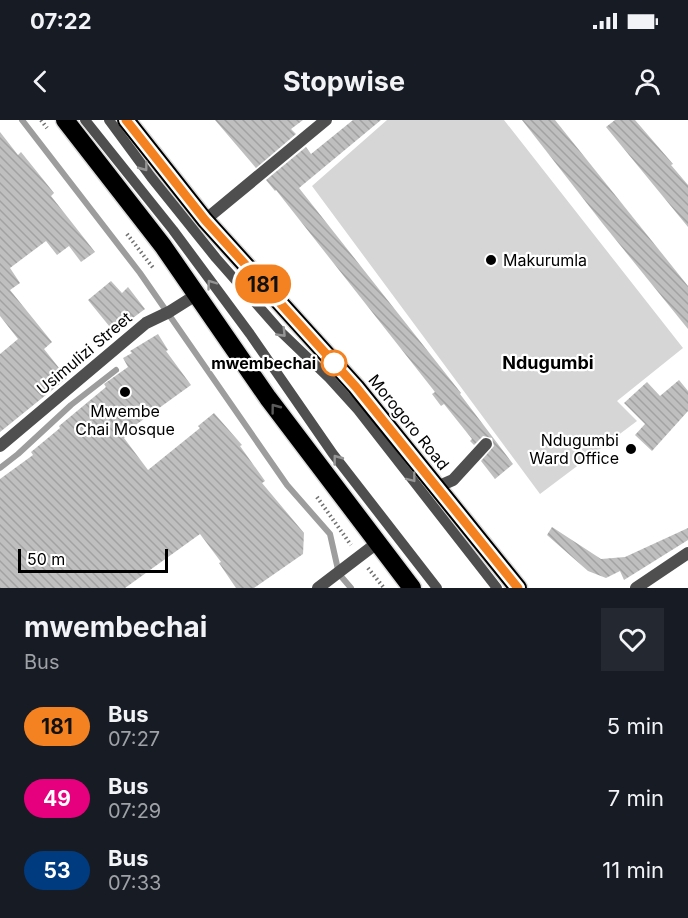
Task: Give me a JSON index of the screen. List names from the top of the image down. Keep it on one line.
{"streets":{"highway":["Morogoro Road"],"street":["Usimulizi Street"]},"districts":["Ndugumbi"],"places":["Makurumla","mwembechai","Mwembe Chai Mosque","Ndugumbi Ward Office"],"lines":["bus line 181"],"scale_bar":"50 m","page":{"status":"07:22","header":"Stopwise","on_map":"181","scale":"50 m","heading":["mwembechai","Bus"],"list":[{"mark":"181","name":"Bus","note":"07:27","value":"5 min"},{"mark":"49","name":"Bus","note":"07:29","value":"7 min"},{"mark":"53","name":"Bus","note":"07:33","value":"11 min"}]}}
